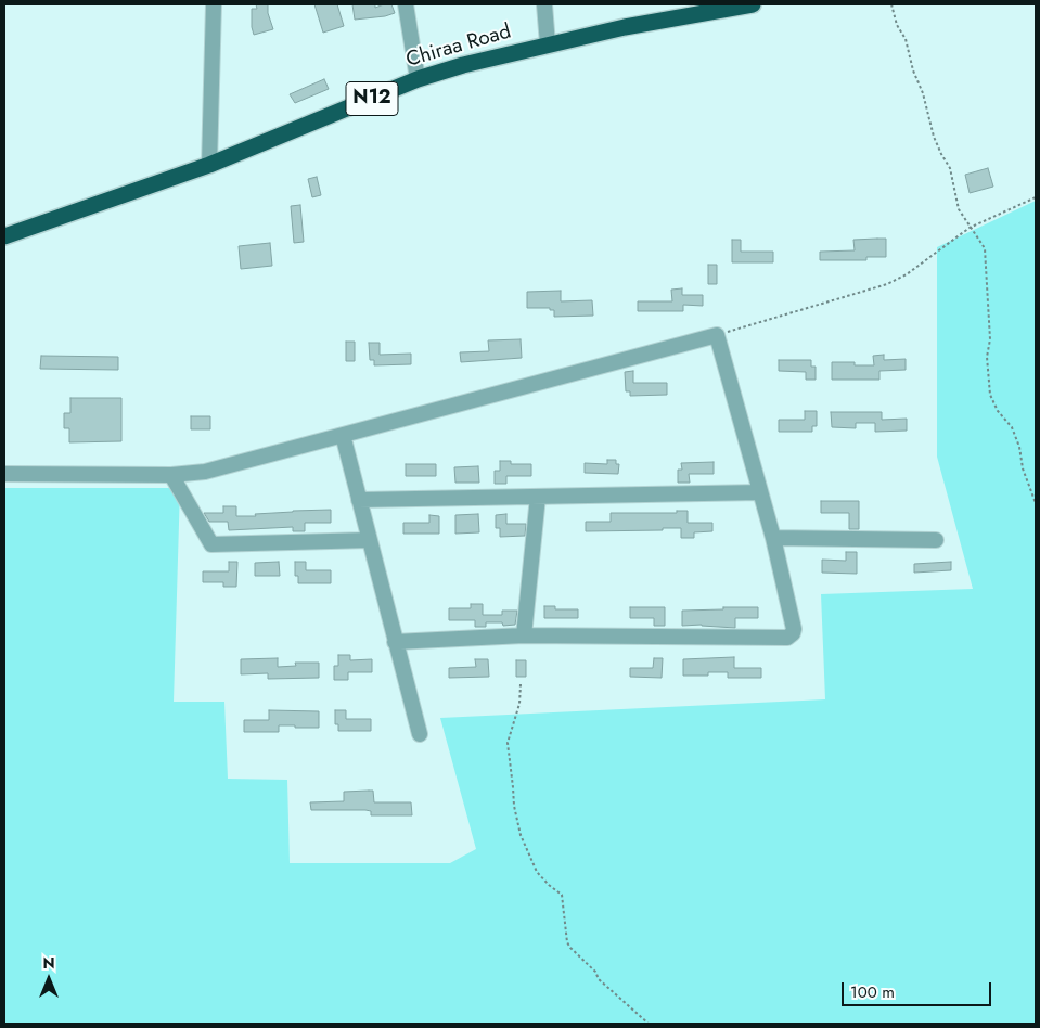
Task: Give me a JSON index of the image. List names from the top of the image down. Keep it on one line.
{"streets":{"highway":["Chiraa Road","N12"]},"scale_bar":"100 m","north":"top"}
